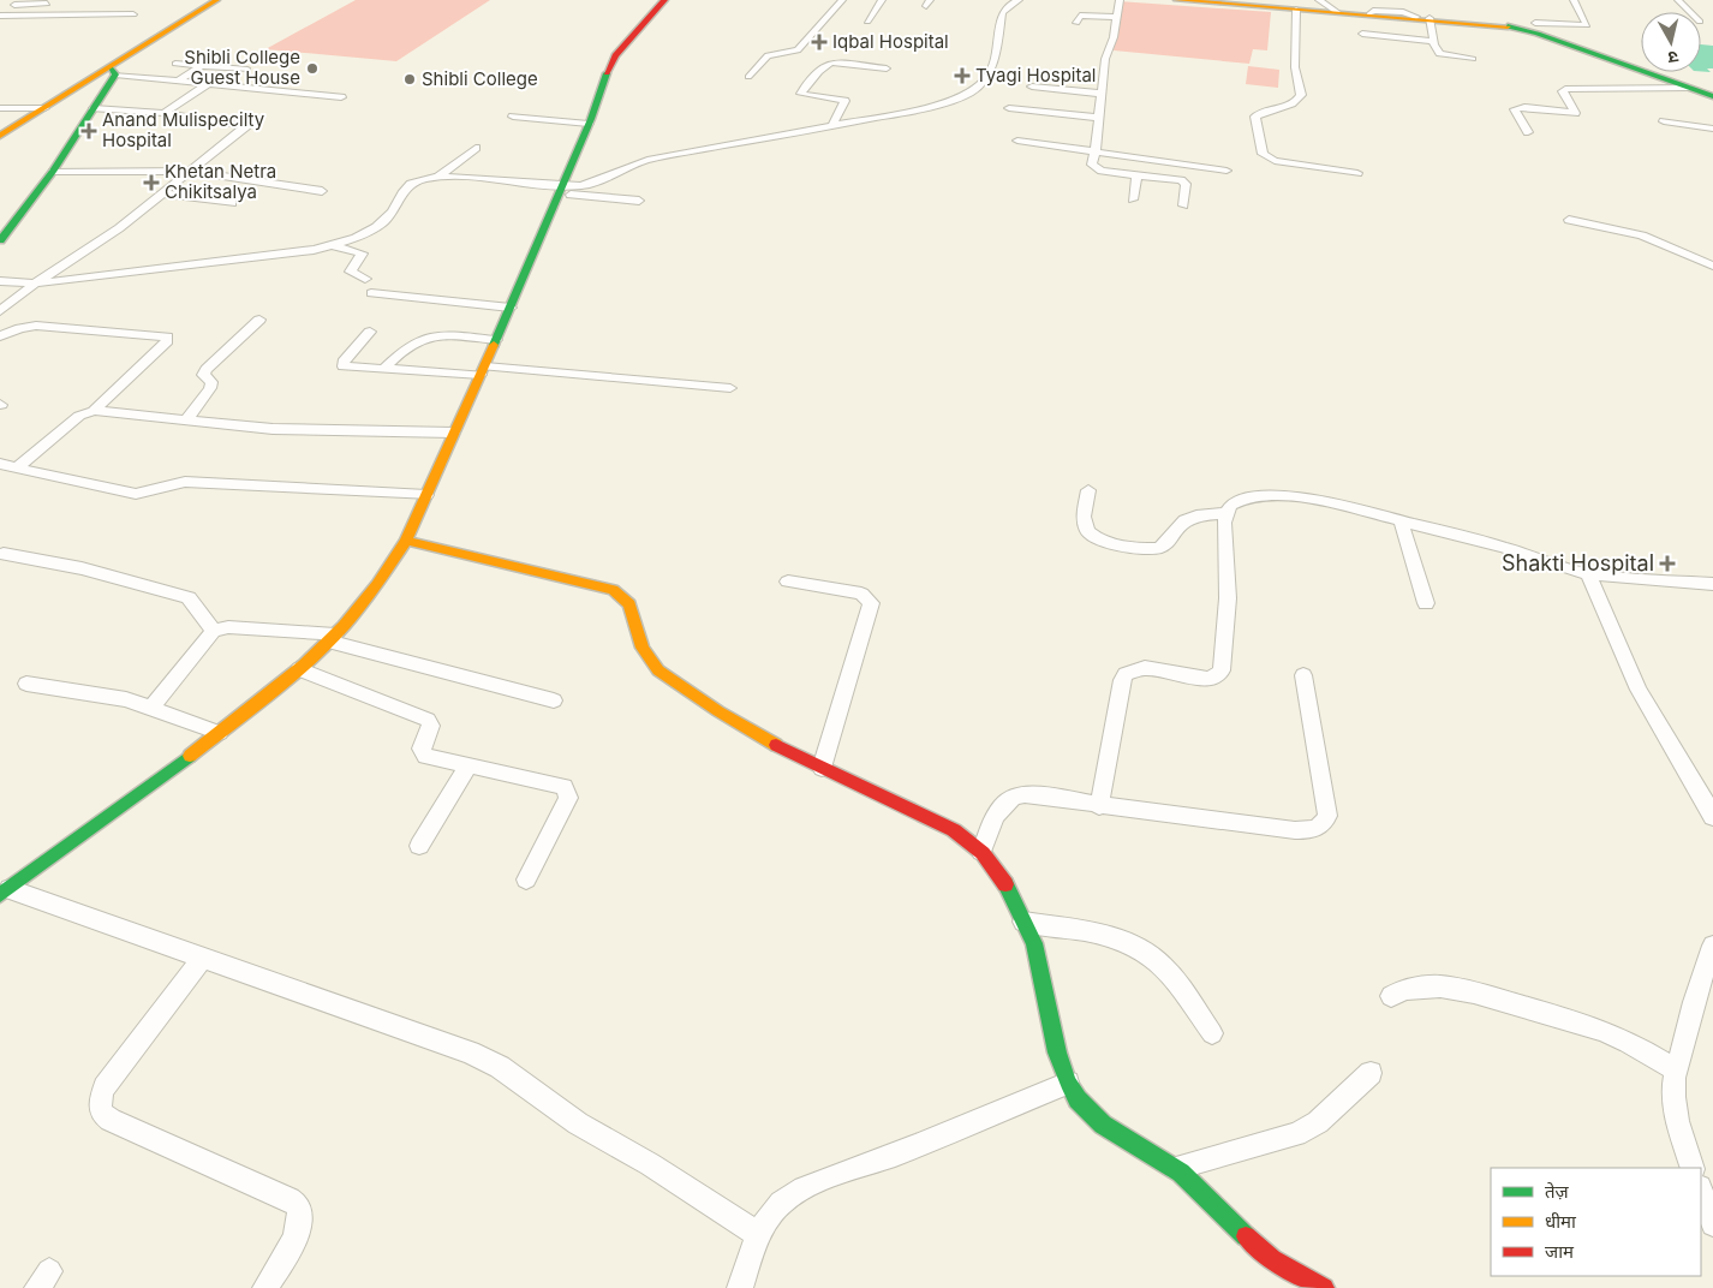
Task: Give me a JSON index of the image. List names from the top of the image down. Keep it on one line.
{"places":{"health":["Iqbal Hospital","Tyagi Hospital","Anand Mulispecilty Hospital","Khetan Netra Chikitsalya","Shakti Hospital"],"other":["Shibli College Guest House","Shibli College"]},"legend":["तेज़","धीमा","जाम"],"north":"bottom"}
